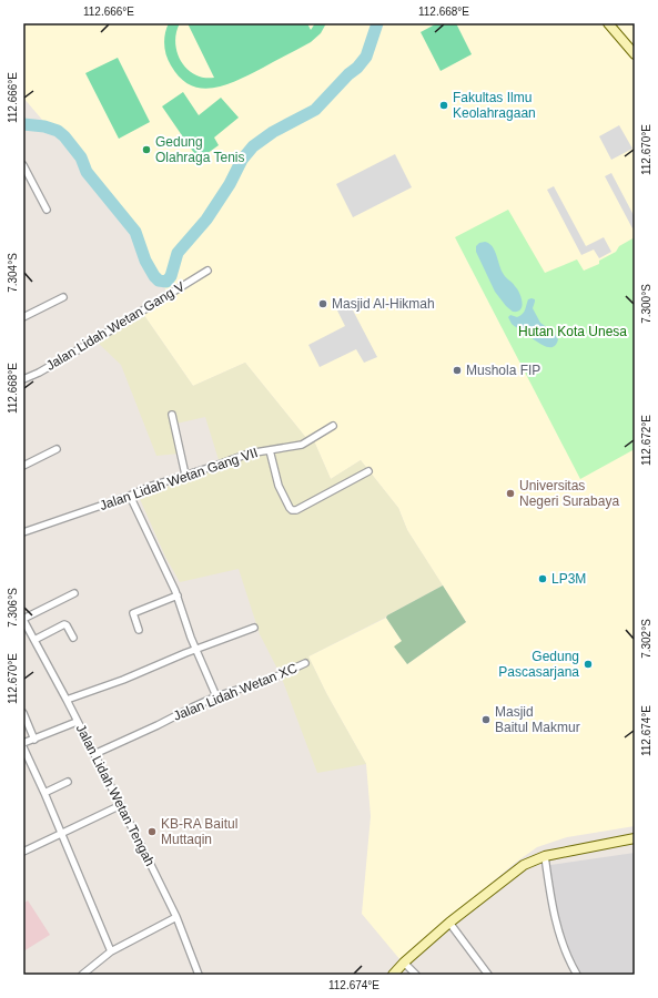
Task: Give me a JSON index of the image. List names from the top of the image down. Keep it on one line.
{"streets":{"street":["Jalan Lidah Wetan Gang V","Jalan Lidah Wetan Gang VII","Jalan Lidah Wetan XC","Jalan Lidah Wetan Tengah"]},"crossings":[["Jalan Lidah Wetan XC","Jalan Lidah Wetan Tengah"]],"parks":["Hutan Kota Unesa"],"places":["Fakultas Ilmu Keolahragaan","Gedung Olahraga Tenis","Masjid Al-Hikmah","Mushola FIP","Universitas Negeri Surabaya","LP3M","Gedung Pascasarjana","Masjid Baitul Makmur","KB-RA Baitul Muttaqin"],"coordinates":["112.666°E","112.668°E","112.670°E","7.304°S","7.300°S","112.672°E","7.306°S","7.302°S","112.674°E"]}
